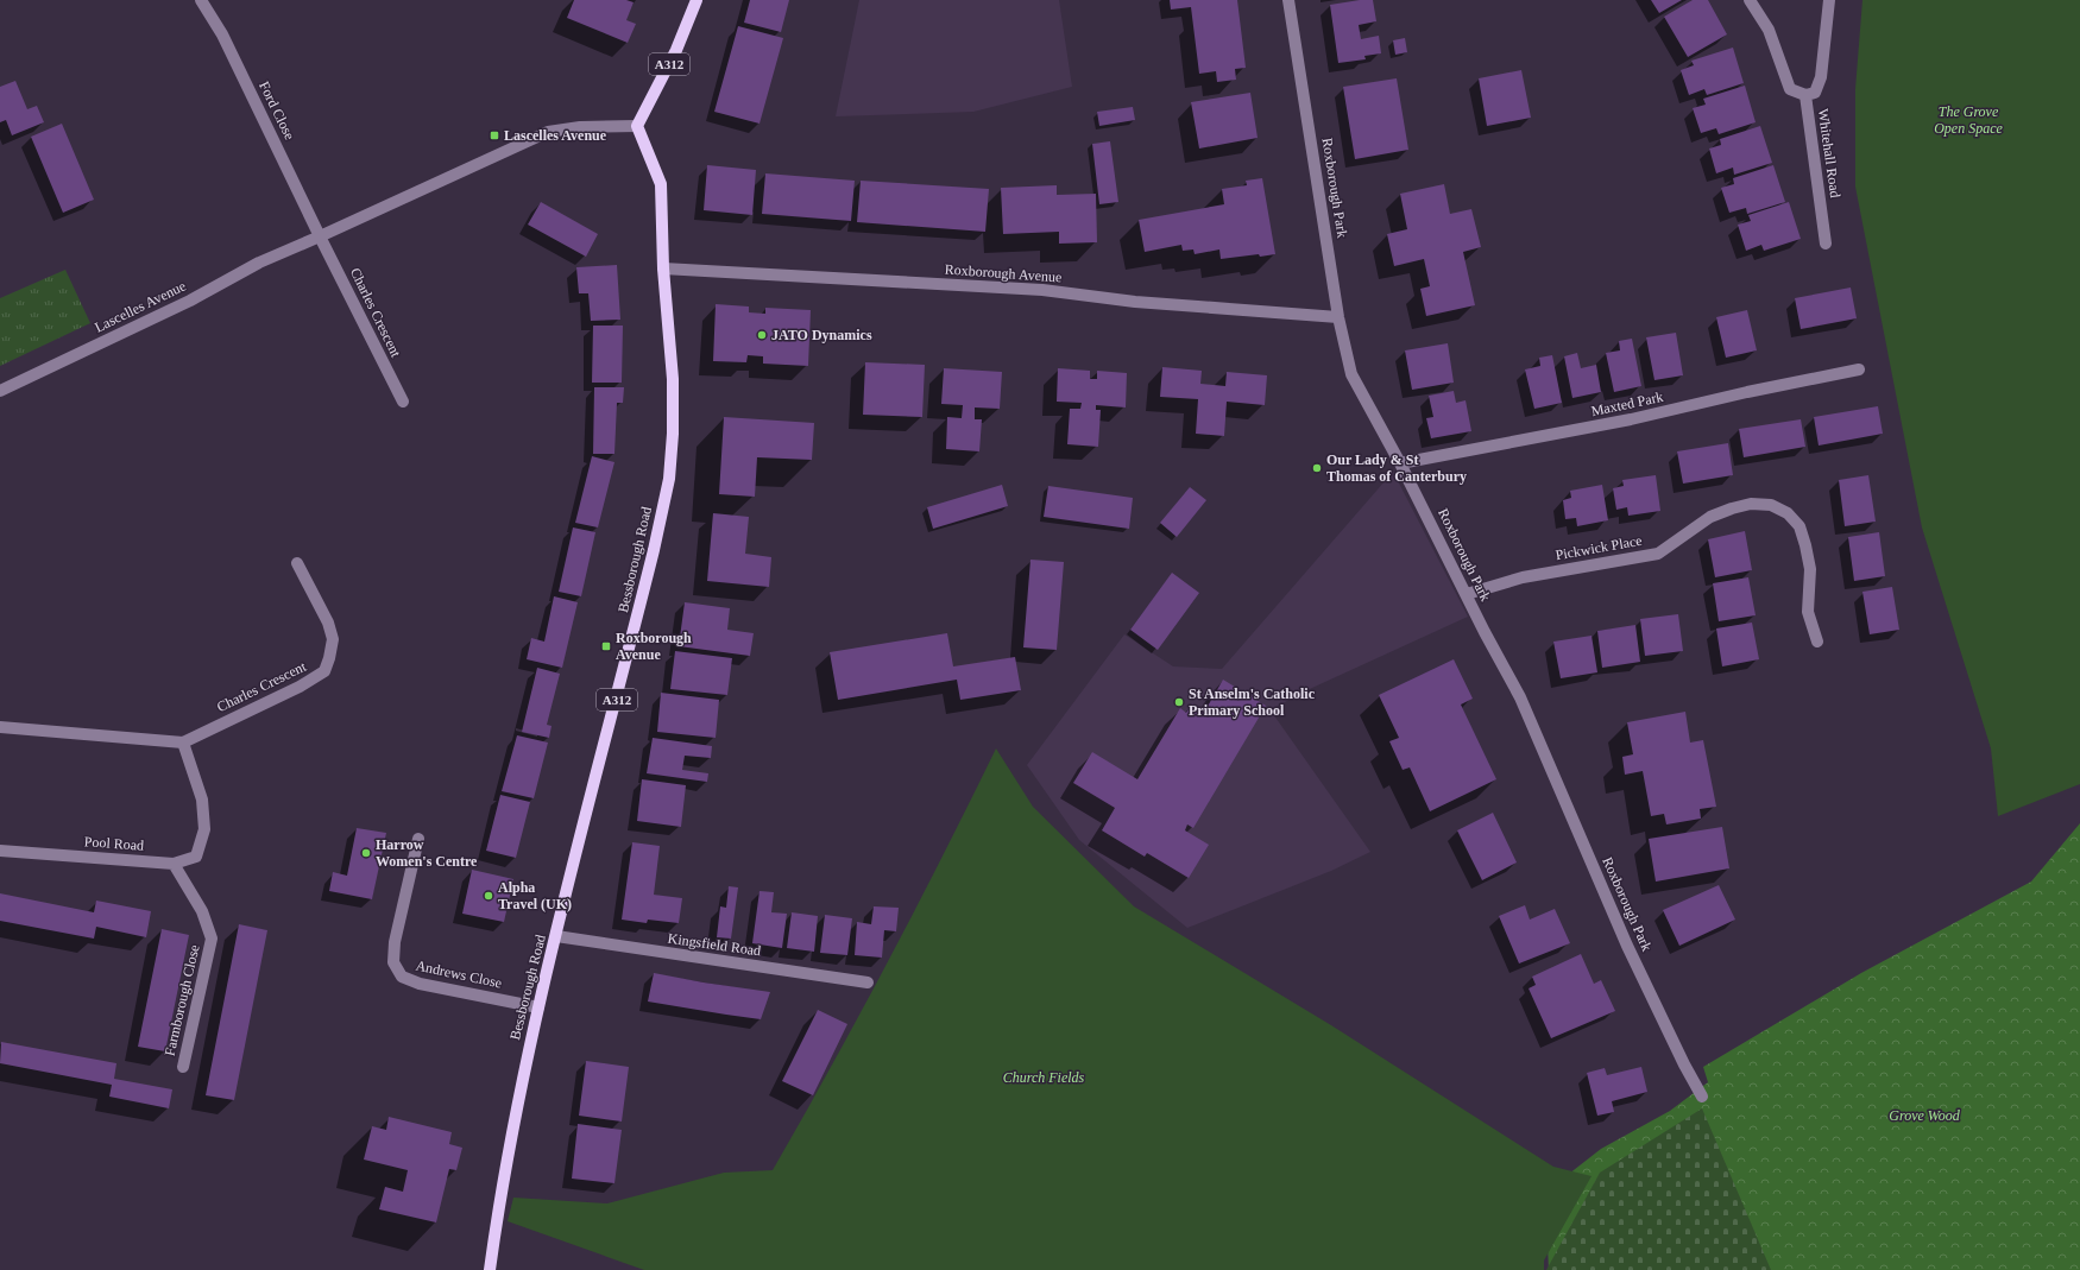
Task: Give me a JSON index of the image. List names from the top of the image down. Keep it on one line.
{"streets":{"main road":["A312","Bessborough Road"],"street":["Ford Close","Whitehall Road","Roxborough Park","Roxborough Avenue","Lascelles Avenue","Charles Crescent","Maxted Park","Pickwick Place","Pool Road","Kingsfield Road","Andrews Close","Farmborough Close"]},"crossings":[["A312","Lascelles Avenue"],["A312","Bessborough Road"],["Ford Close","Lascelles Avenue"],["Ford Close","Charles Crescent"],["Roxborough Park","Roxborough Avenue"],["Roxborough Park","Maxted Park"],["Roxborough Park","Pickwick Place"],["Roxborough Avenue","Bessborough Road"],["Lascelles Avenue","Charles Crescent"],["Lascelles Avenue","Bessborough Road"],["Charles Crescent","Pool Road"],["Bessborough Road","Kingsfield Road"],["Bessborough Road","Andrews Close"],["Pool Road","Farmborough Close"]],"parks":["The Grove Open Space","Church Fields","Grove Wood"],"places":{"transit":["Lascelles Avenue","Roxborough Avenue"],"other":["JATO Dynamics","Our Lady & St Thomas of Canterbury","St Anselm's Catholic Primary School","Harrow Women's Centre","Alpha Travel (UK)"]}}
